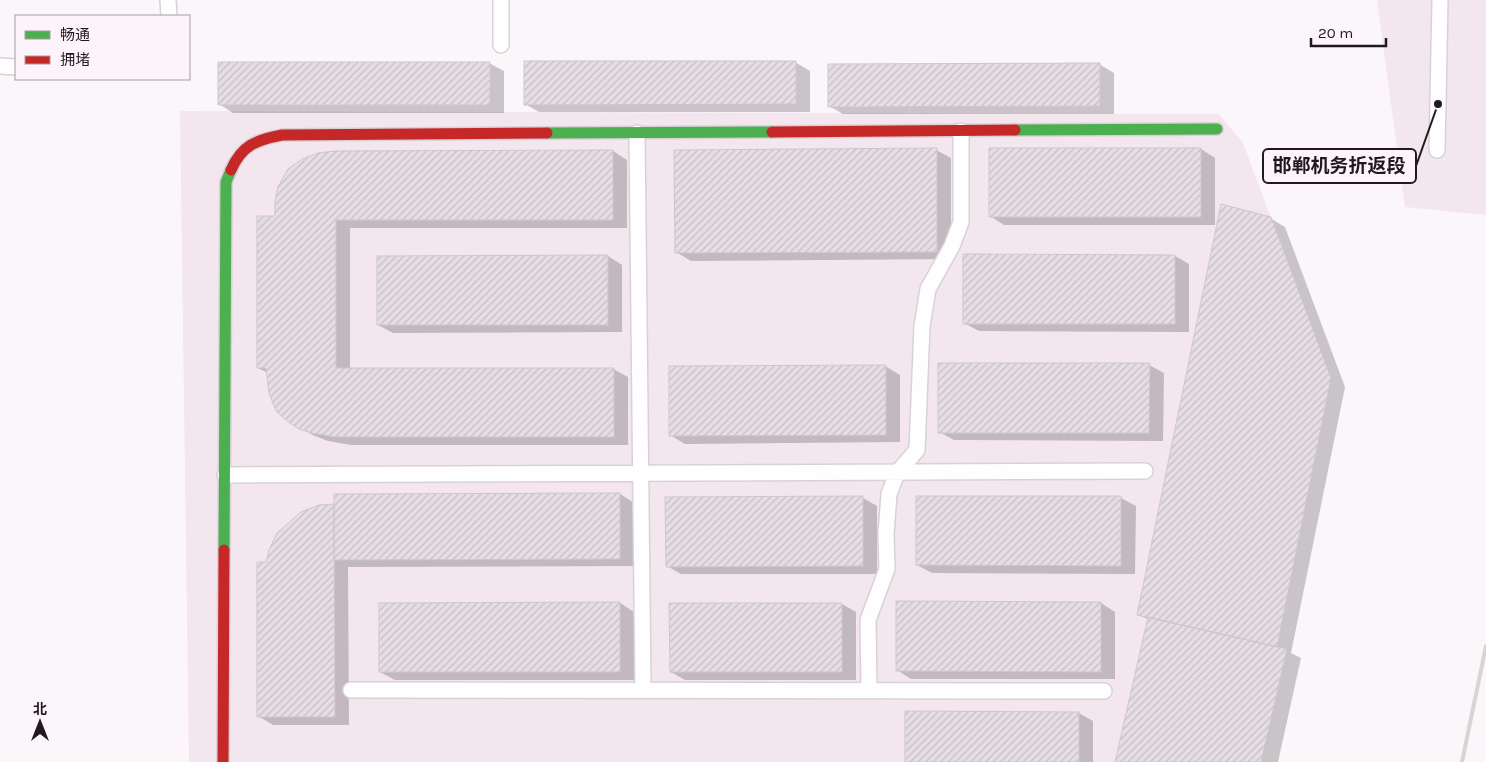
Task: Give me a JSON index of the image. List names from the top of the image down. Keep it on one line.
{"places":["邯郸机务折返段"],"legend":["畅通","拥堵"],"scale_bar":"20 m","north":"top"}
